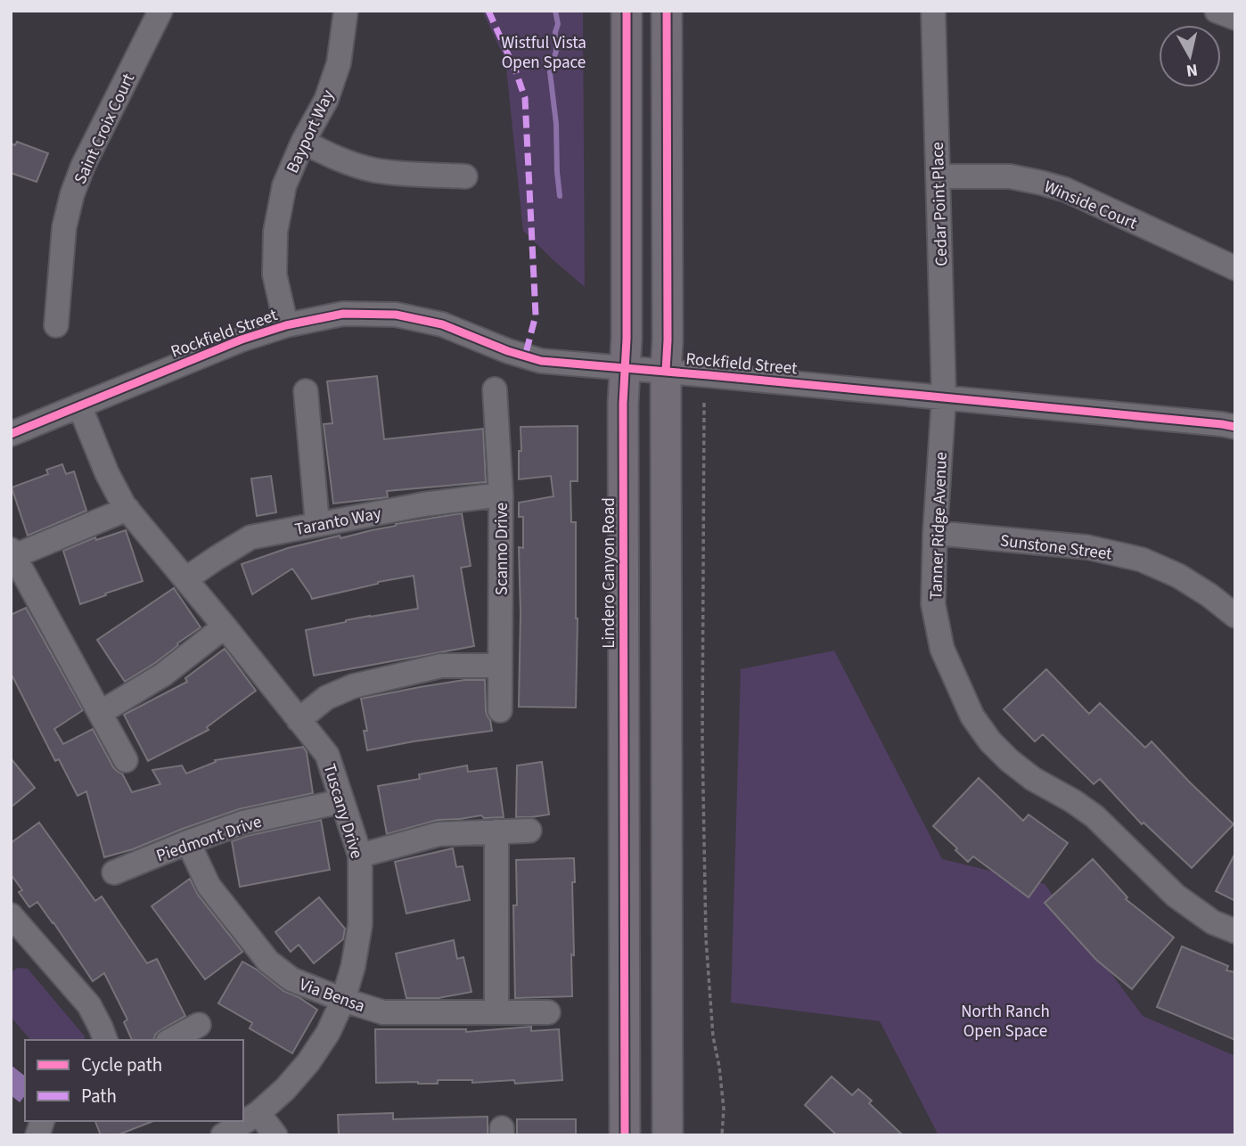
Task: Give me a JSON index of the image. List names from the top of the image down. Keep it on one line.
{"streets":{"main road":["Lindero Canyon Road"],"street":["Saint Croix Court","Bayport Way","Cedar Point Place","Winside Court","Rockfield Street","Taranto Way","Tanner Ridge Avenue","Sunstone Street","Scanno Drive","Tuscany Drive","Piedmont Drive","Via Bensa"]},"crossings":[["Bayport Way","Rockfield Street"],["Cedar Point Place","Winside Court"],["Cedar Point Place","Rockfield Street"],["Cedar Point Place","Tanner Ridge Avenue"],["Rockfield Street","Tanner Ridge Avenue"],["Rockfield Street","Lindero Canyon Road"],["Rockfield Street","Tuscany Drive"],["Taranto Way","Scanno Drive"],["Taranto Way","Tuscany Drive"],["Tanner Ridge Avenue","Sunstone Street"],["Tuscany Drive","Piedmont Drive"],["Tuscany Drive","Via Bensa"],["Piedmont Drive","Via Bensa"]],"parks":["Wistful Vista Open Space","North Ranch Open Space"],"legend":["Cycle path","Path"],"north":"bottom"}
